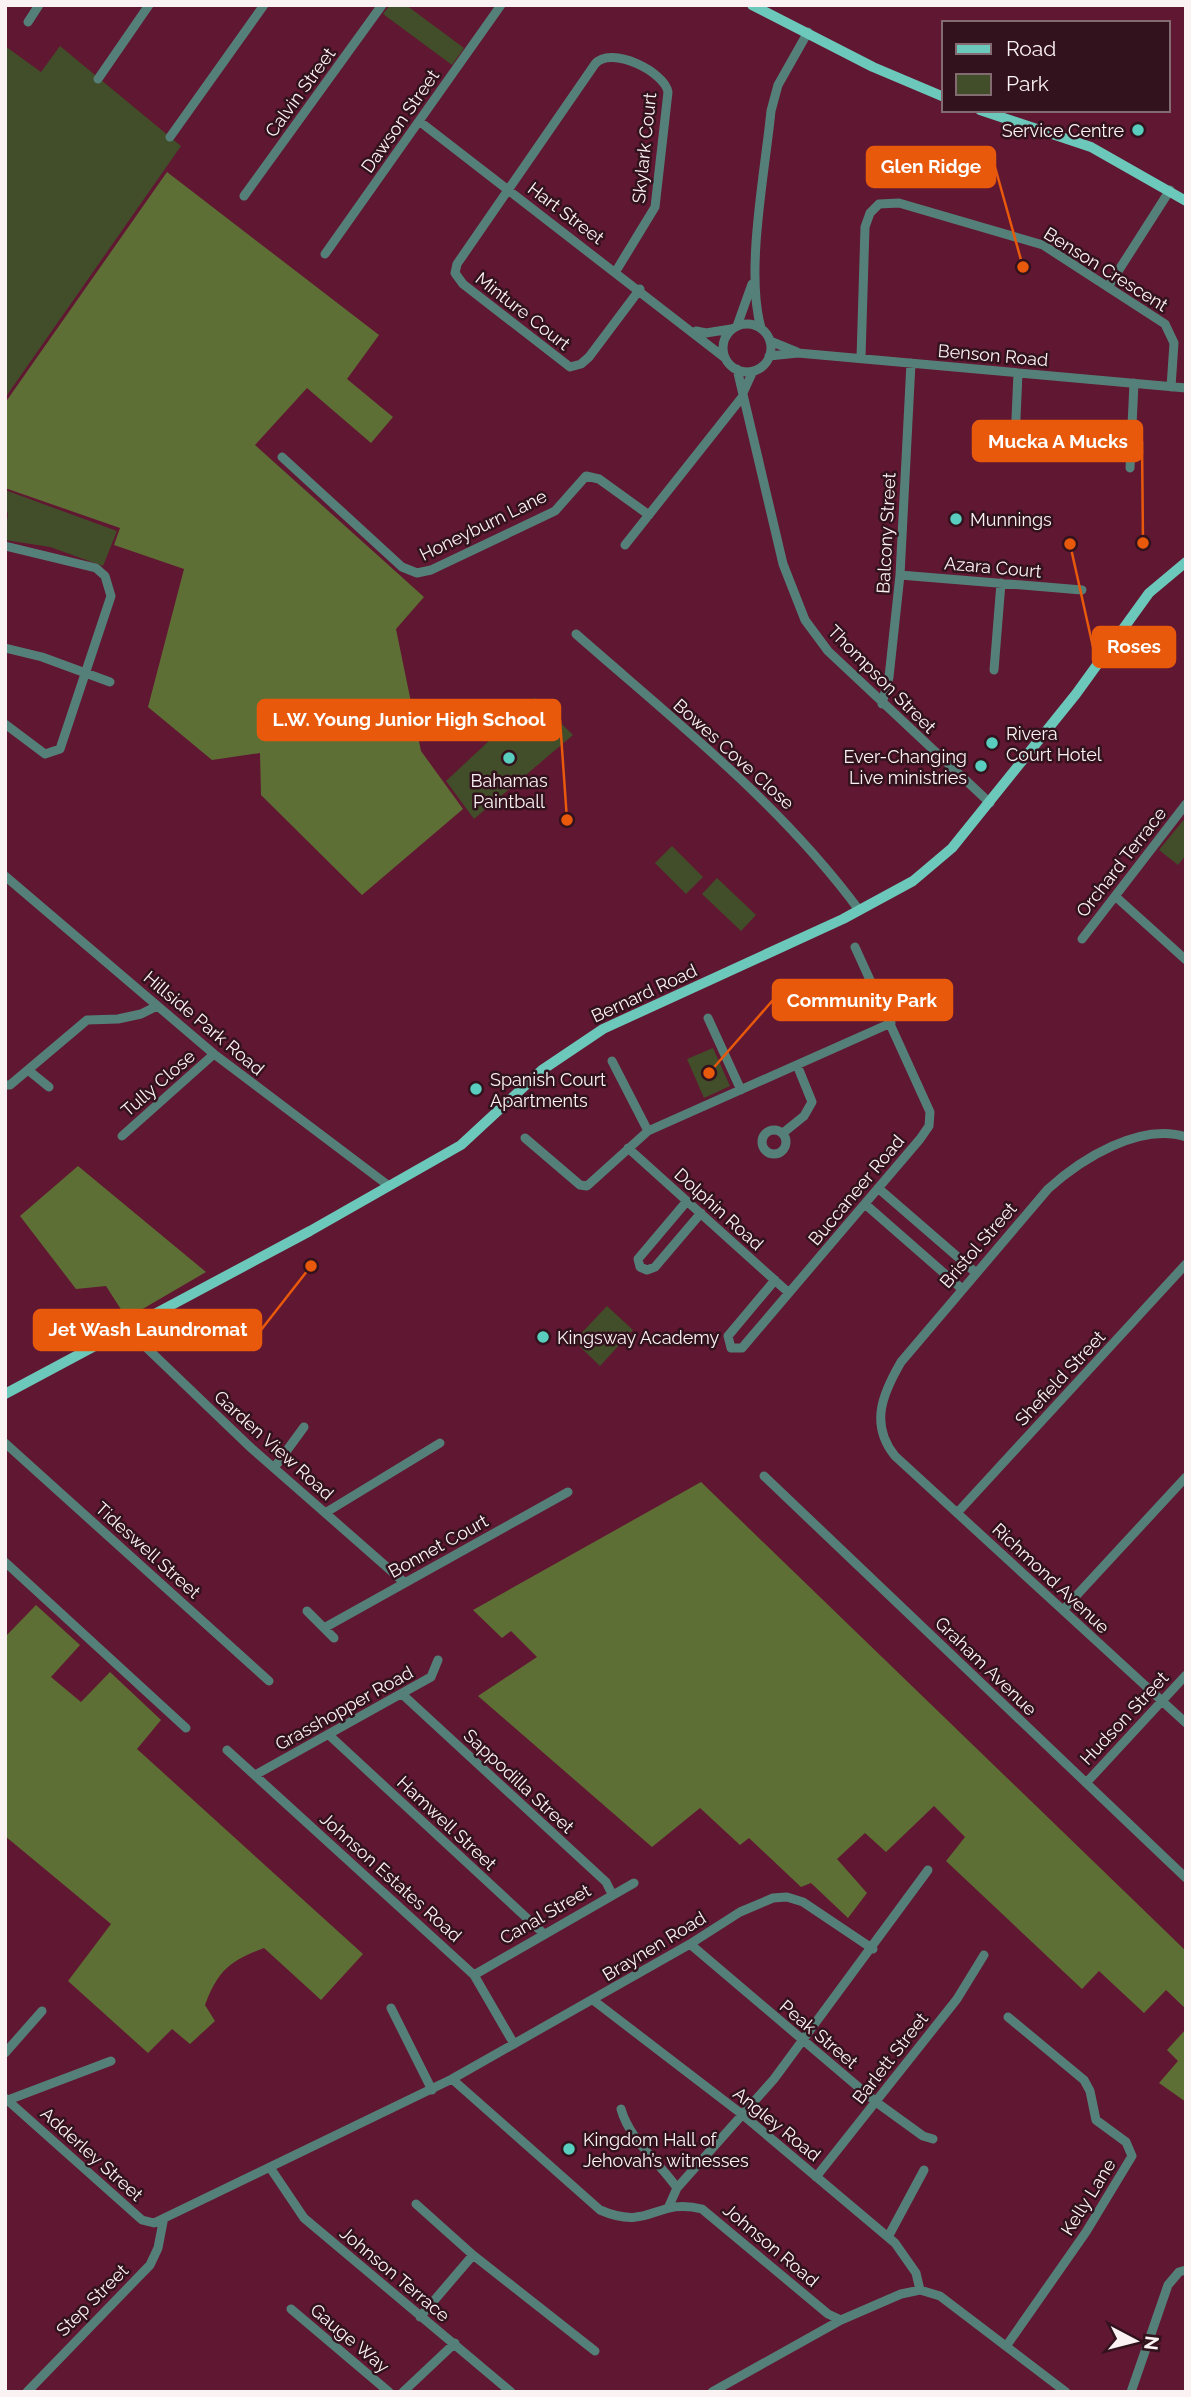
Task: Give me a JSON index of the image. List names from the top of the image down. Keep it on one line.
{"streets":{"main road":["Bernard Road"],"street":["Calvin Street","Dawson Street","Skylark Court","Hart Street","Benson Crescent","Minture Court","Benson Road","Honeyburn Lane","Balcony Street","Azara Court","Thompson Street","Bowes Cove Close","Orchard Terrace","Hillside Park Road","Tully Close","Buccaneer Road","Dolphin Road","Bristol Street","Shefield Street","Garden View Road","Bonnet Court","Tideswell Street","Richmond Avenue","Graham Avenue","Grasshopper Road","Hudson Street","Sappodilla Street","Hamwell Street","Johnson Estates Road","Canal Street","Braynen Road","Peak Street","Barlett Street","Angley Road","Adderley Street","Kelly Lane","Johnson Road","Johnson Terrace","Step Street","Gauge Way"]},"crossings":[["Dawson Street","Hart Street"],["Skylark Court","Hart Street"],["Skylark Court","Minture Court"],["Hart Street","Minture Court"],["Hart Street","Thompson Street"],["Benson Crescent","Benson Road"],["Benson Road","Balcony Street"],["Balcony Street","Azara Court"],["Balcony Street","Thompson Street"],["Thompson Street","Bernard Road"],["Bowes Cove Close","Bernard Road"],["Bernard Road","Hillside Park Road"],["Bernard Road","Garden View Road"],["Hillside Park Road","Tully Close"],["Buccaneer Road","Dolphin Road"],["Bristol Street","Richmond Avenue"],["Shefield Street","Richmond Avenue"],["Garden View Road","Bonnet Court"],["Richmond Avenue","Hudson Street"],["Graham Avenue","Hudson Street"],["Grasshopper Road","Sappodilla Street"],["Grasshopper Road","Hamwell Street"],["Grasshopper Road","Johnson Estates Road"],["Sappodilla Street","Canal Street"],["Hamwell Street","Canal Street"],["Johnson Estates Road","Canal Street"],["Johnson Estates Road","Braynen Road"],["Braynen Road","Peak Street"],["Braynen Road","Angley Road"],["Peak Street","Barlett Street"],["Barlett Street","Angley Road"],["Adderley Street","Step Street"]],"places":["Service Centre","Glen Ridge","Munnings","Mucka A Mucks","Roses","Rivera Court Hotel","Bahamas Paintball","Ever-Changing Live ministries","L.W. Young Junior High School","Community Park","Spanish Court Apartments","Jet Wash Laundromat","Kingsway Academy","Kingdom Hall of Jehovah’s witnesses"],"legend":["Road","Park"],"north":"right"}
